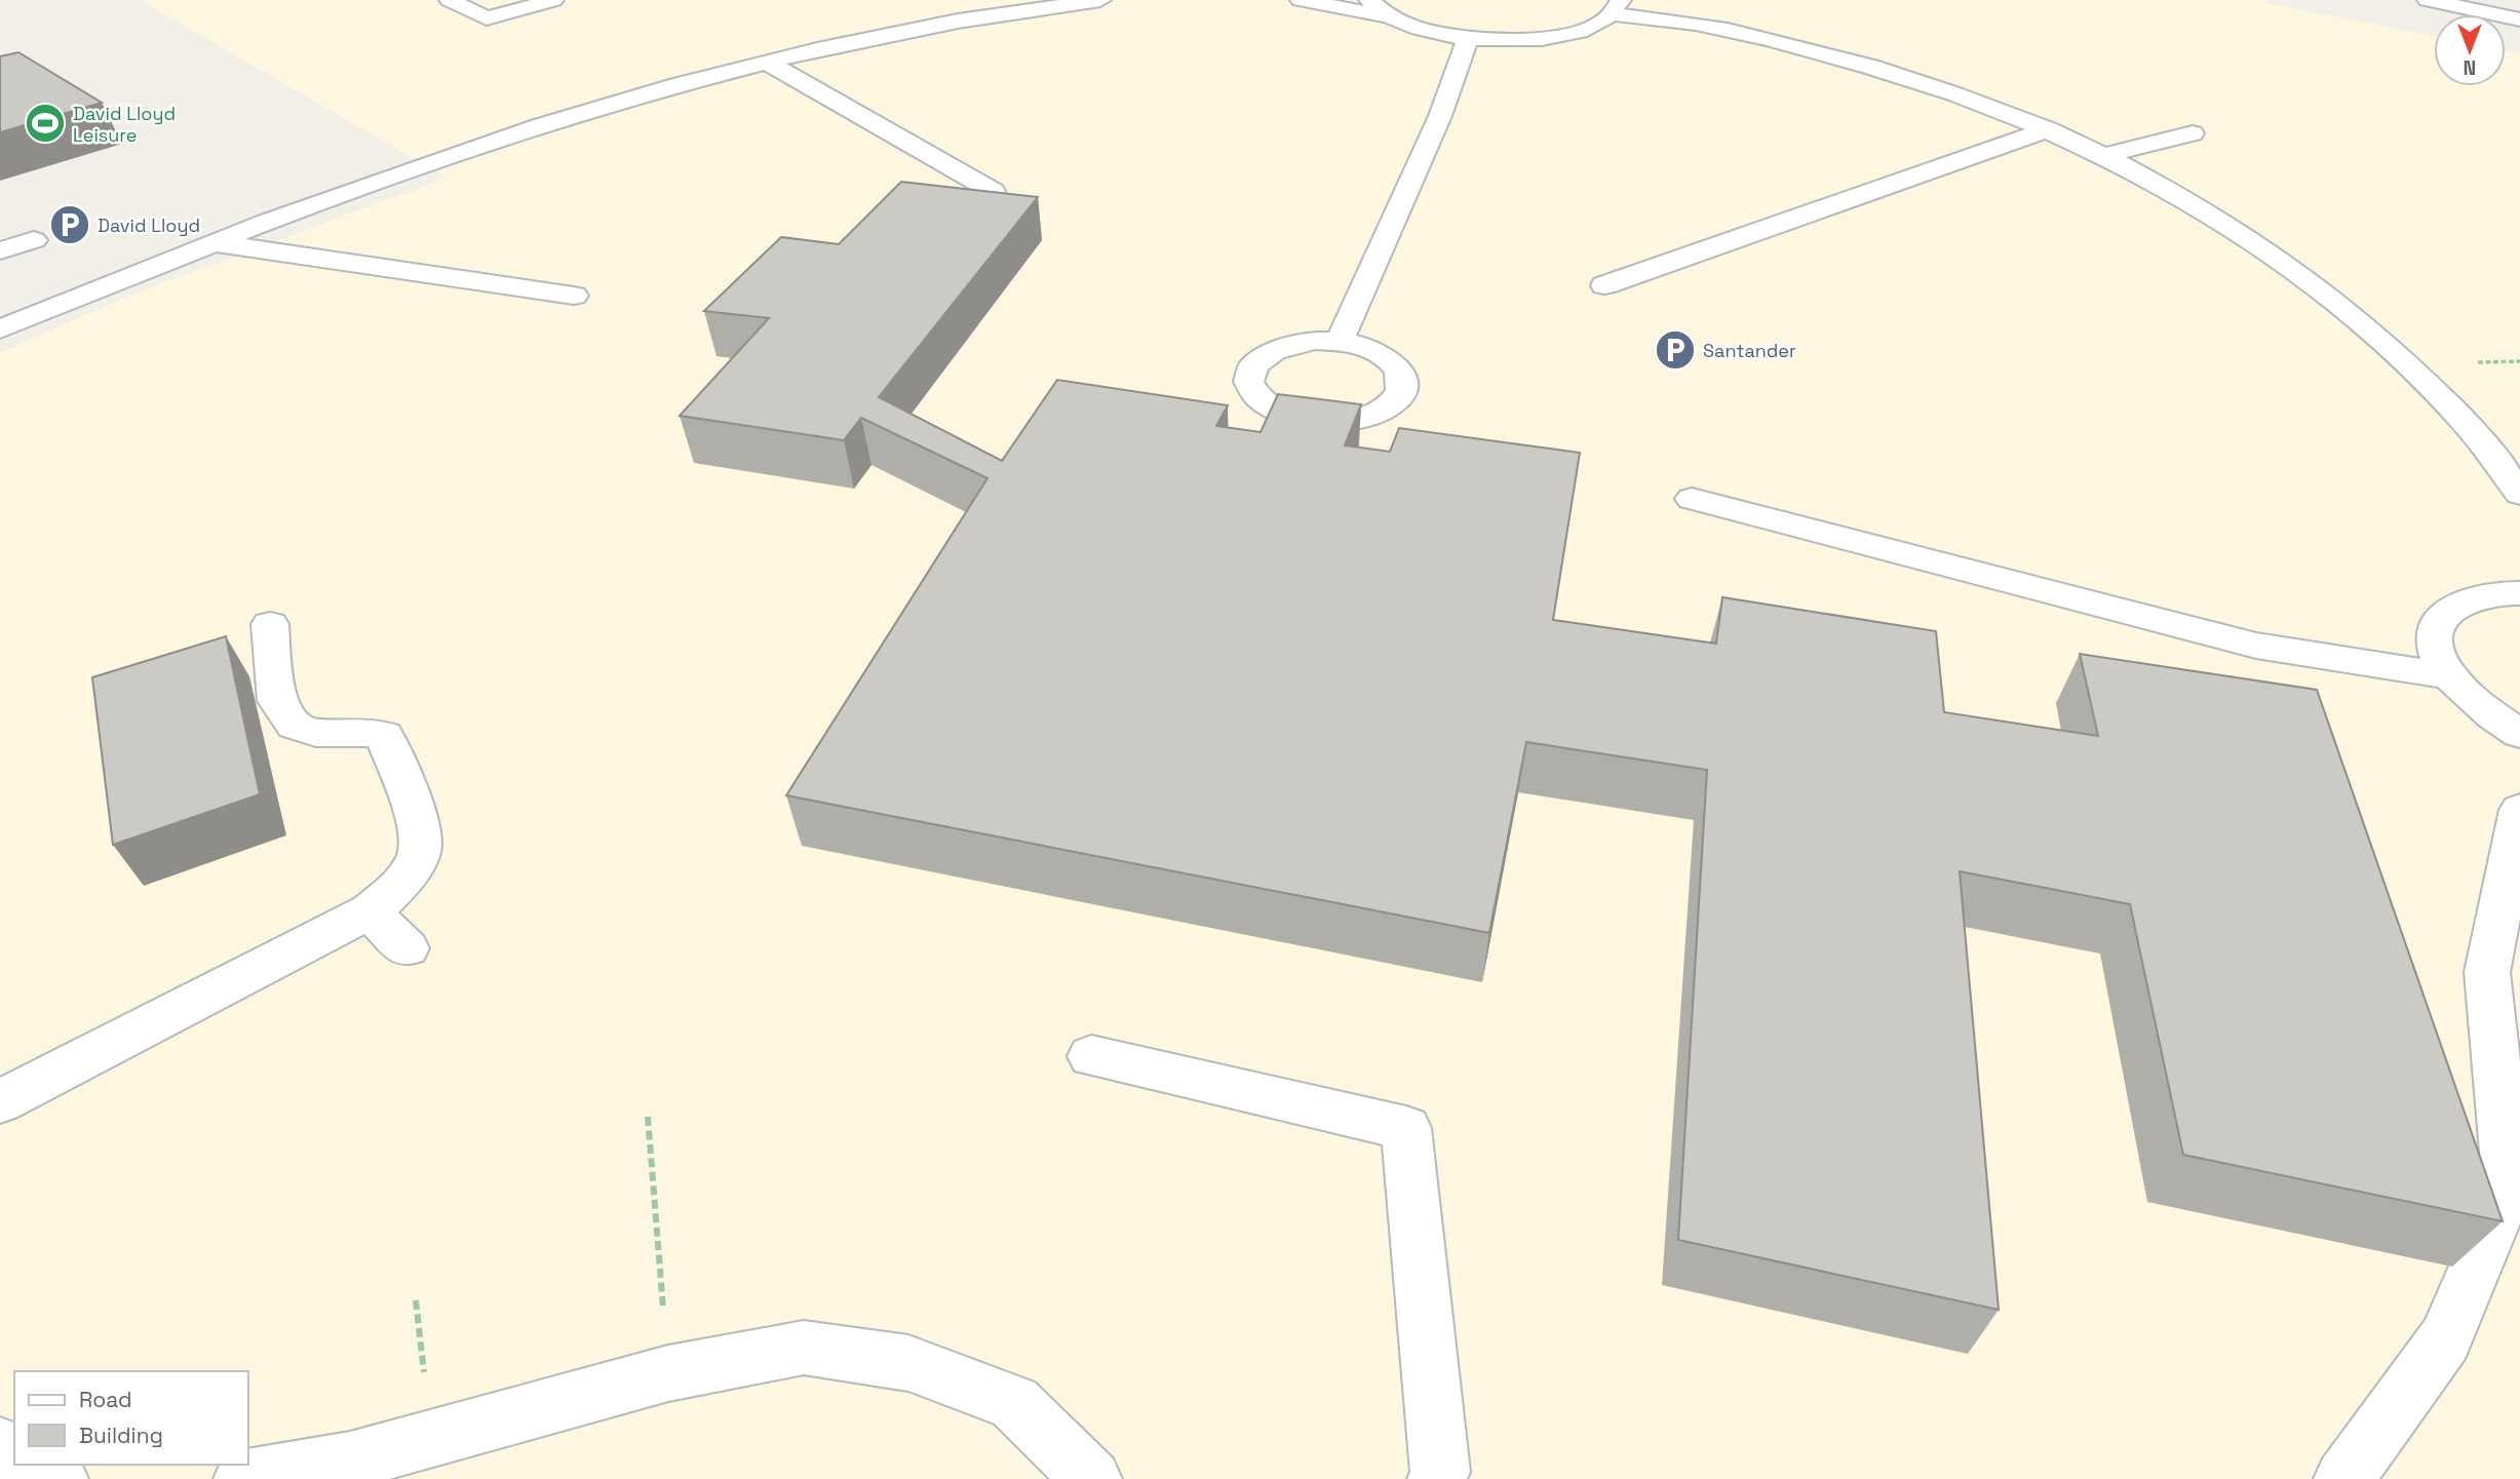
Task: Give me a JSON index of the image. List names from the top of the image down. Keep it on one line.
{"places":{"sports":["David Lloyd Leisure"],"parking":["David Lloyd","Santander"]},"legend":["Road","Building"],"north":"bottom"}
